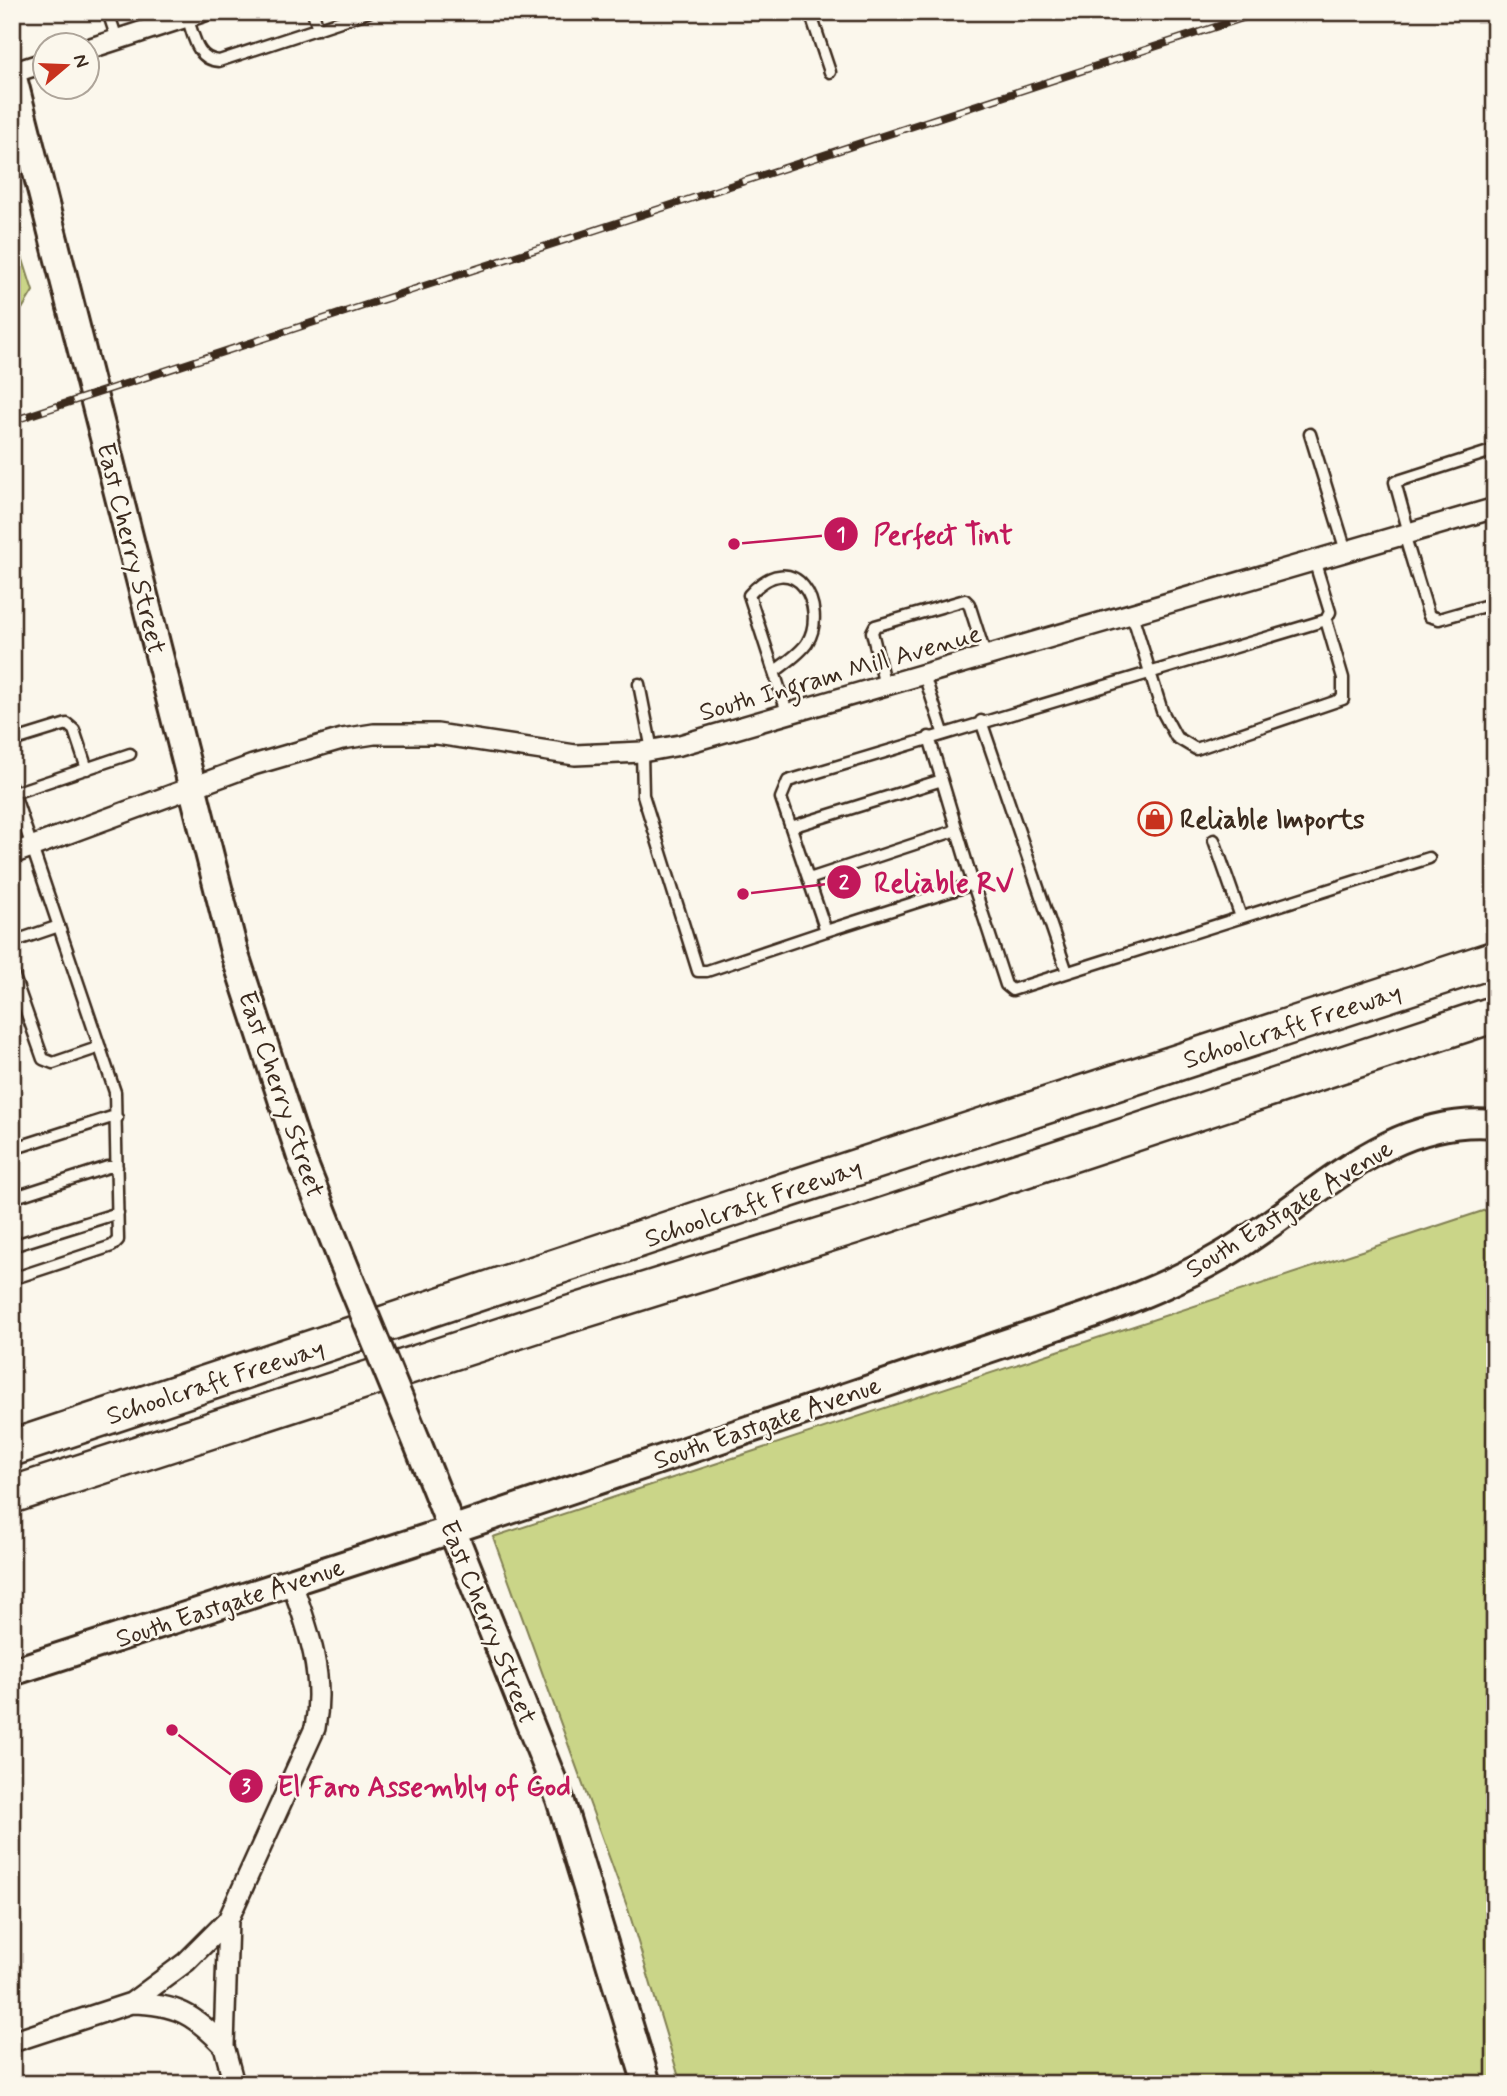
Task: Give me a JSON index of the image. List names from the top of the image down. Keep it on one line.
{"streets":{"highway":["Schoolcraft Freeway"],"street":["East Cherry Street","South Ingram Mill Avenue","South Eastgate Avenue"]},"crossings":[["East Cherry Street","South Ingram Mill Avenue"],["East Cherry Street","South Eastgate Avenue"]],"places":{"other":["Perfect Tint","Reliable RV","El Faro Assembly of God"],"shop":["Reliable Imports"]},"north":"right"}
